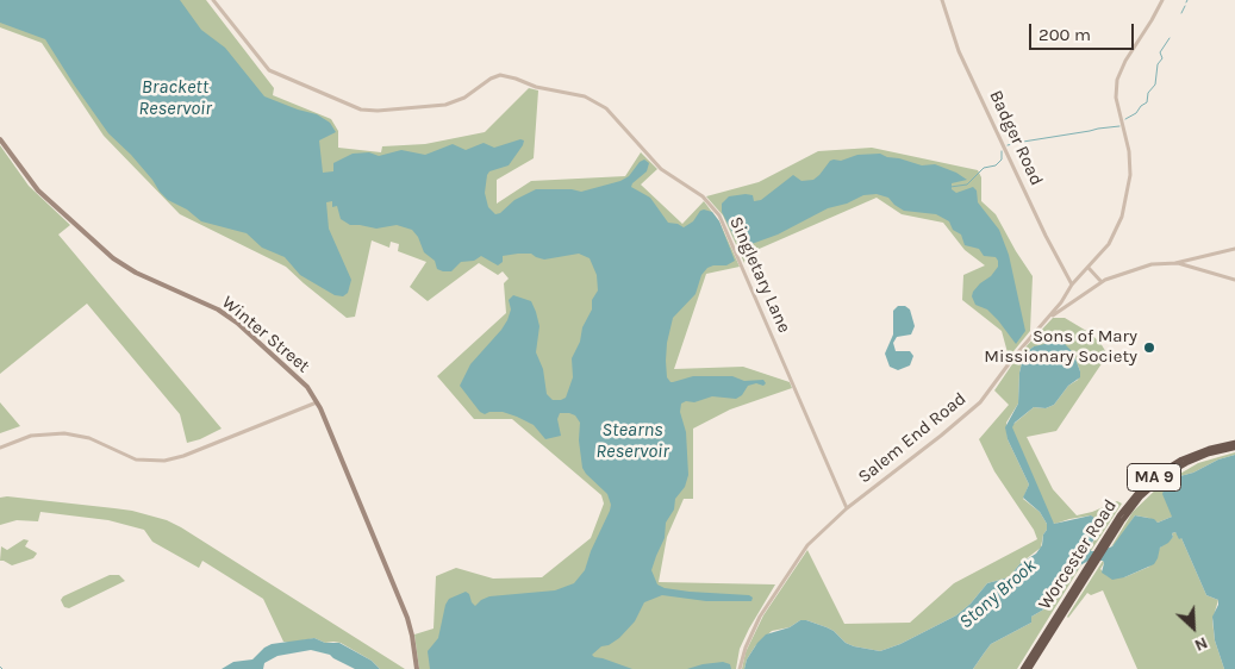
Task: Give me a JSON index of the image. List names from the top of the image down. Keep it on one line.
{"streets":{"highway":["MA 9","Worcester Road"],"main road":["Winter Street"],"street":["Badger Road","Singletary Lane","Salem End Road"]},"crossings":[["Badger Road","Salem End Road"],["Singletary Lane","Salem End Road"]],"water":["Brackett Reservoir","Stearns Reservoir","Stony Brook"],"places":["Sons of Mary Missionary Society"],"scale_bar":"200 m","north":"bottom right"}
